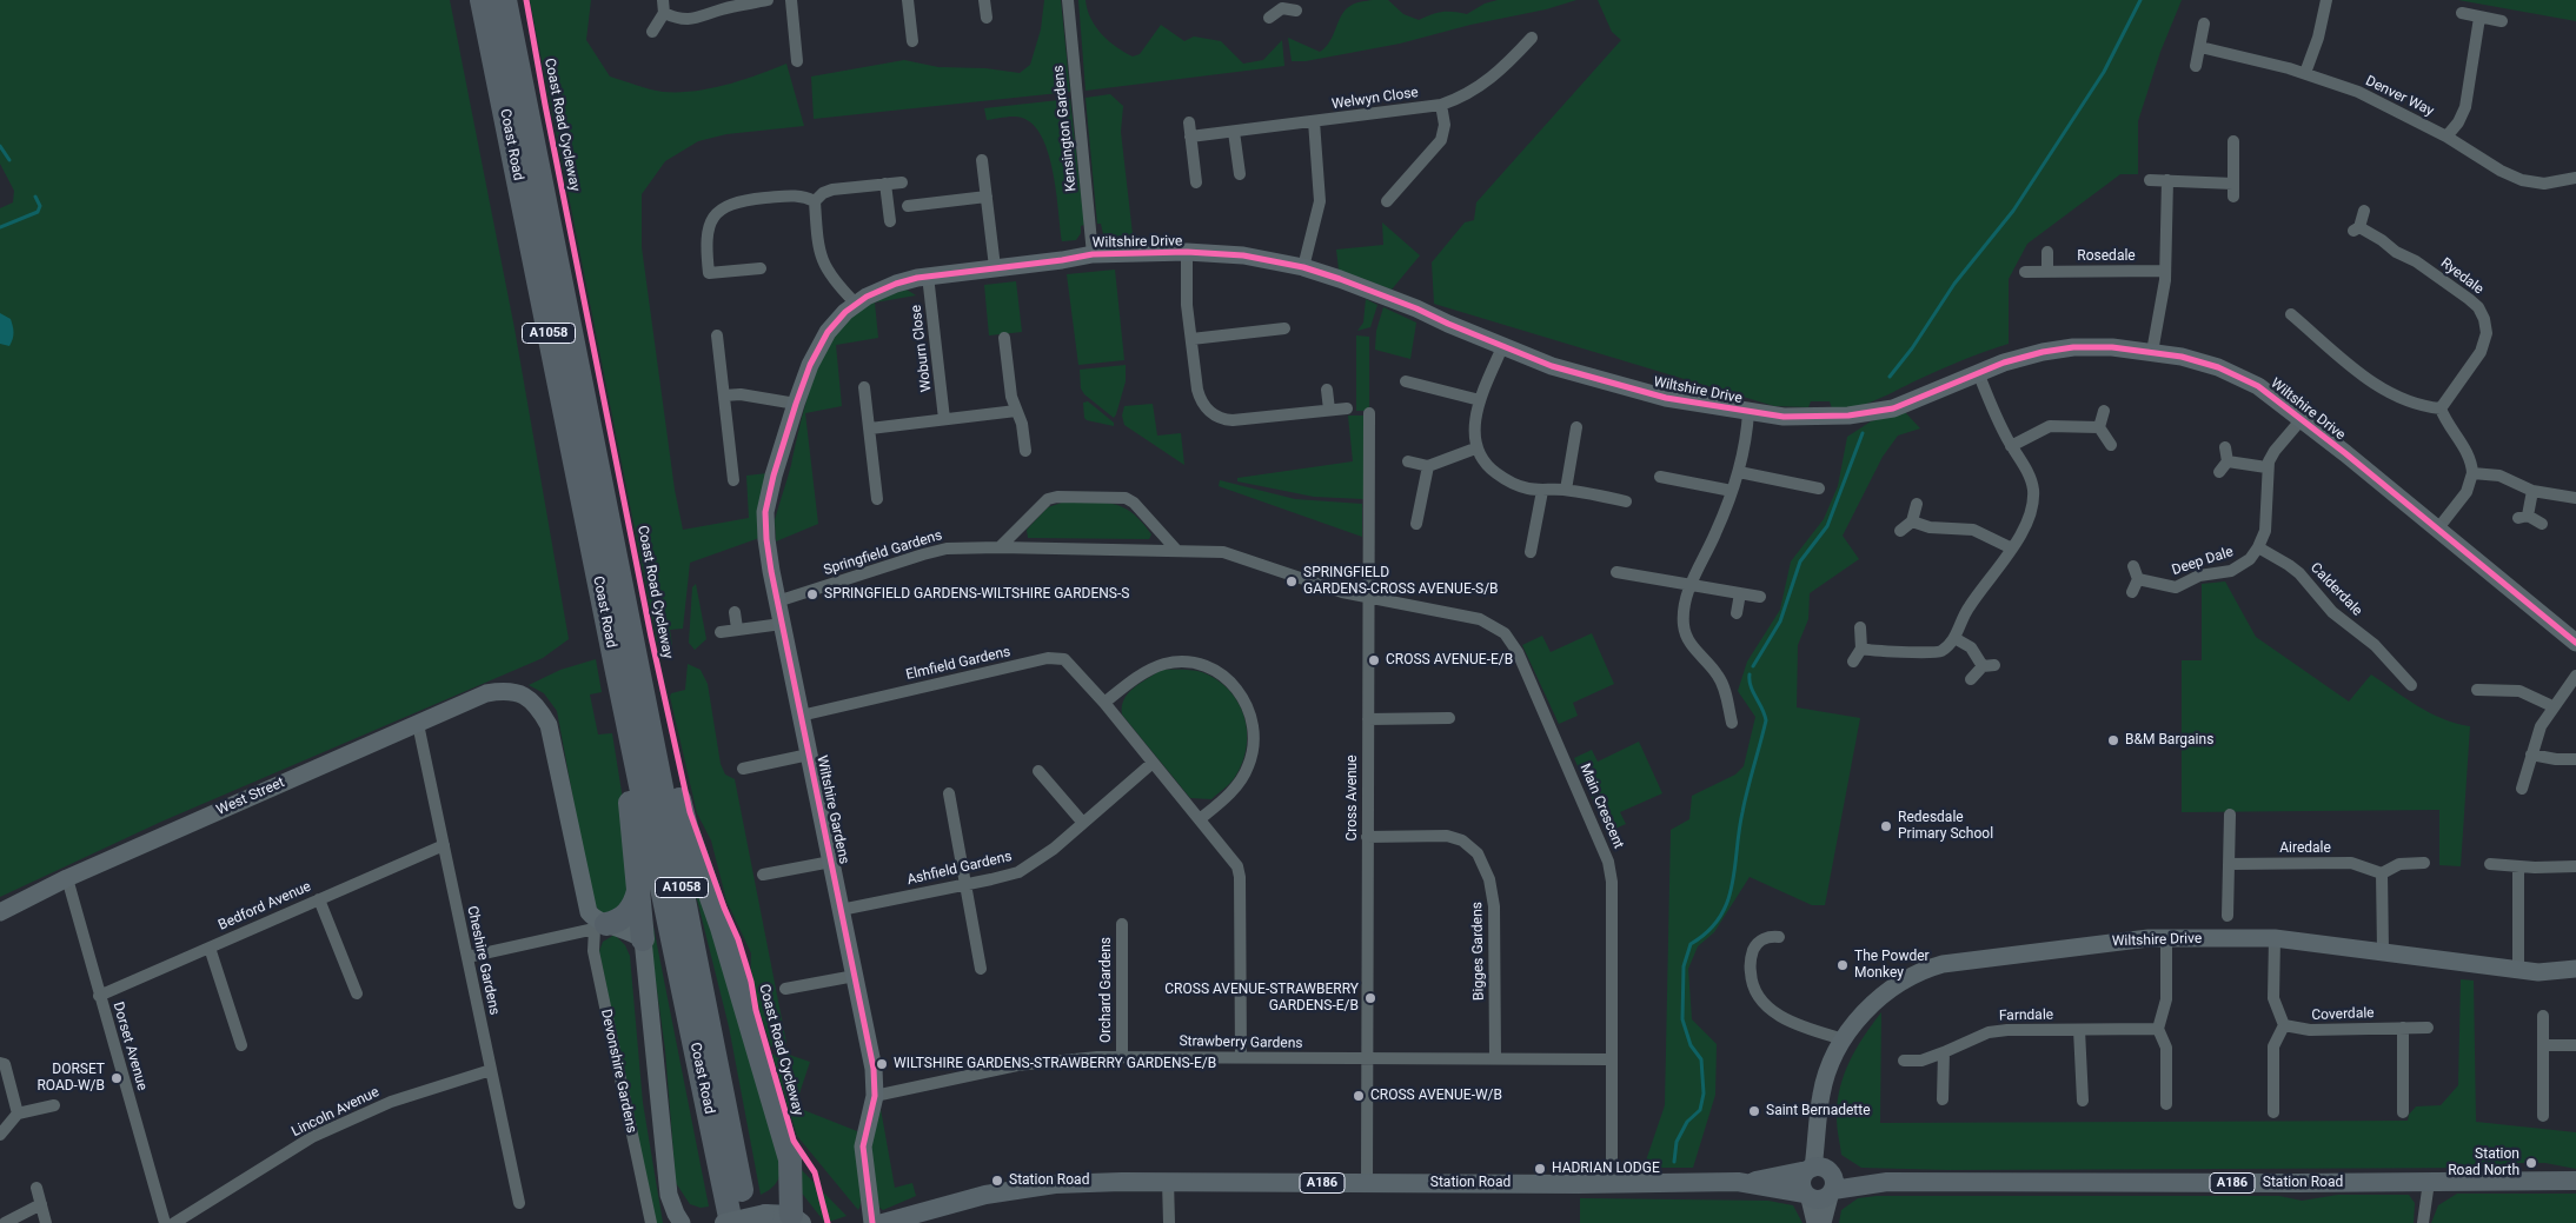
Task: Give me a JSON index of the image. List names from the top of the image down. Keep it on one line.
{"streets":{"highway":["Coast Road","A1058"],"main road":["A186","Station Road"],"street":["Denver Way","Welwyn Close","Kensington Gardens","Wiltshire Drive","Rosedale","Ryedale","Woburn Close","Springfield Gardens","Deep Dale","Calderdale","Elmfield Gardens","West Street","Cross Avenue","Main Crescent","Wiltshire Gardens","Airedale","Ashfield Gardens","Bedford Avenue","Bigges Gardens","Cheshire Gardens","Orchard Gardens","Coverdale","Farndale","Strawberry Gardens","Dorset Avenue","Devonshire Gardens","Lincoln Avenue"],"cycle path":["Coast Road Cycleway"]},"crossings":[["Welwyn Close","Wiltshire Drive"],["Kensington Gardens","Wiltshire Drive"],["Wiltshire Drive","Woburn Close"],["Wiltshire Drive","Deep Dale"],["Wiltshire Drive","Wiltshire Gardens"],["Wiltshire Drive","Station Road"],["Springfield Gardens","Cross Avenue"],["Springfield Gardens","Main Crescent"],["Springfield Gardens","Wiltshire Gardens"],["Deep Dale","Calderdale"],["Elmfield Gardens","Wiltshire Gardens"],["Elmfield Gardens","Ashfield Gardens"],["Elmfield Gardens","Strawberry Gardens"],["West Street","Cheshire Gardens"],["West Street","Dorset Avenue"],["West Street","Devonshire Gardens"],["Cross Avenue","Main Crescent"],["Cross Avenue","Bigges Gardens"],["Cross Avenue","Strawberry Gardens"],["Cross Avenue","Station Road"],["Main Crescent","Strawberry Gardens"],["Main Crescent","Station Road"],["Wiltshire Gardens","Ashfield Gardens"],["Wiltshire Gardens","Strawberry Gardens"],["Bedford Avenue","Cheshire Gardens"],["Bedford Avenue","Dorset Avenue"],["Bigges Gardens","Strawberry Gardens"],["Cheshire Gardens","Lincoln Avenue"],["Orchard Gardens","Strawberry Gardens"]],"places":["SPRINGFIELD GARDENS-CROSS AVENUE-S/B","SPRINGFIELD GARDENS-WILTSHIRE GARDENS-S","CROSS AVENUE-E/B","B&M Bargains","Redesdale Primary School","The Powder Monkey","CROSS AVENUE-STRAWBERRY GARDENS-E/B","WILTSHIRE GARDENS-STRAWBERRY GARDENS-E/B","DORSET ROAD-W/B","CROSS AVENUE-W/B","Saint Bernadette","Station Road North","HADRIAN LODGE","Station Road"]}
